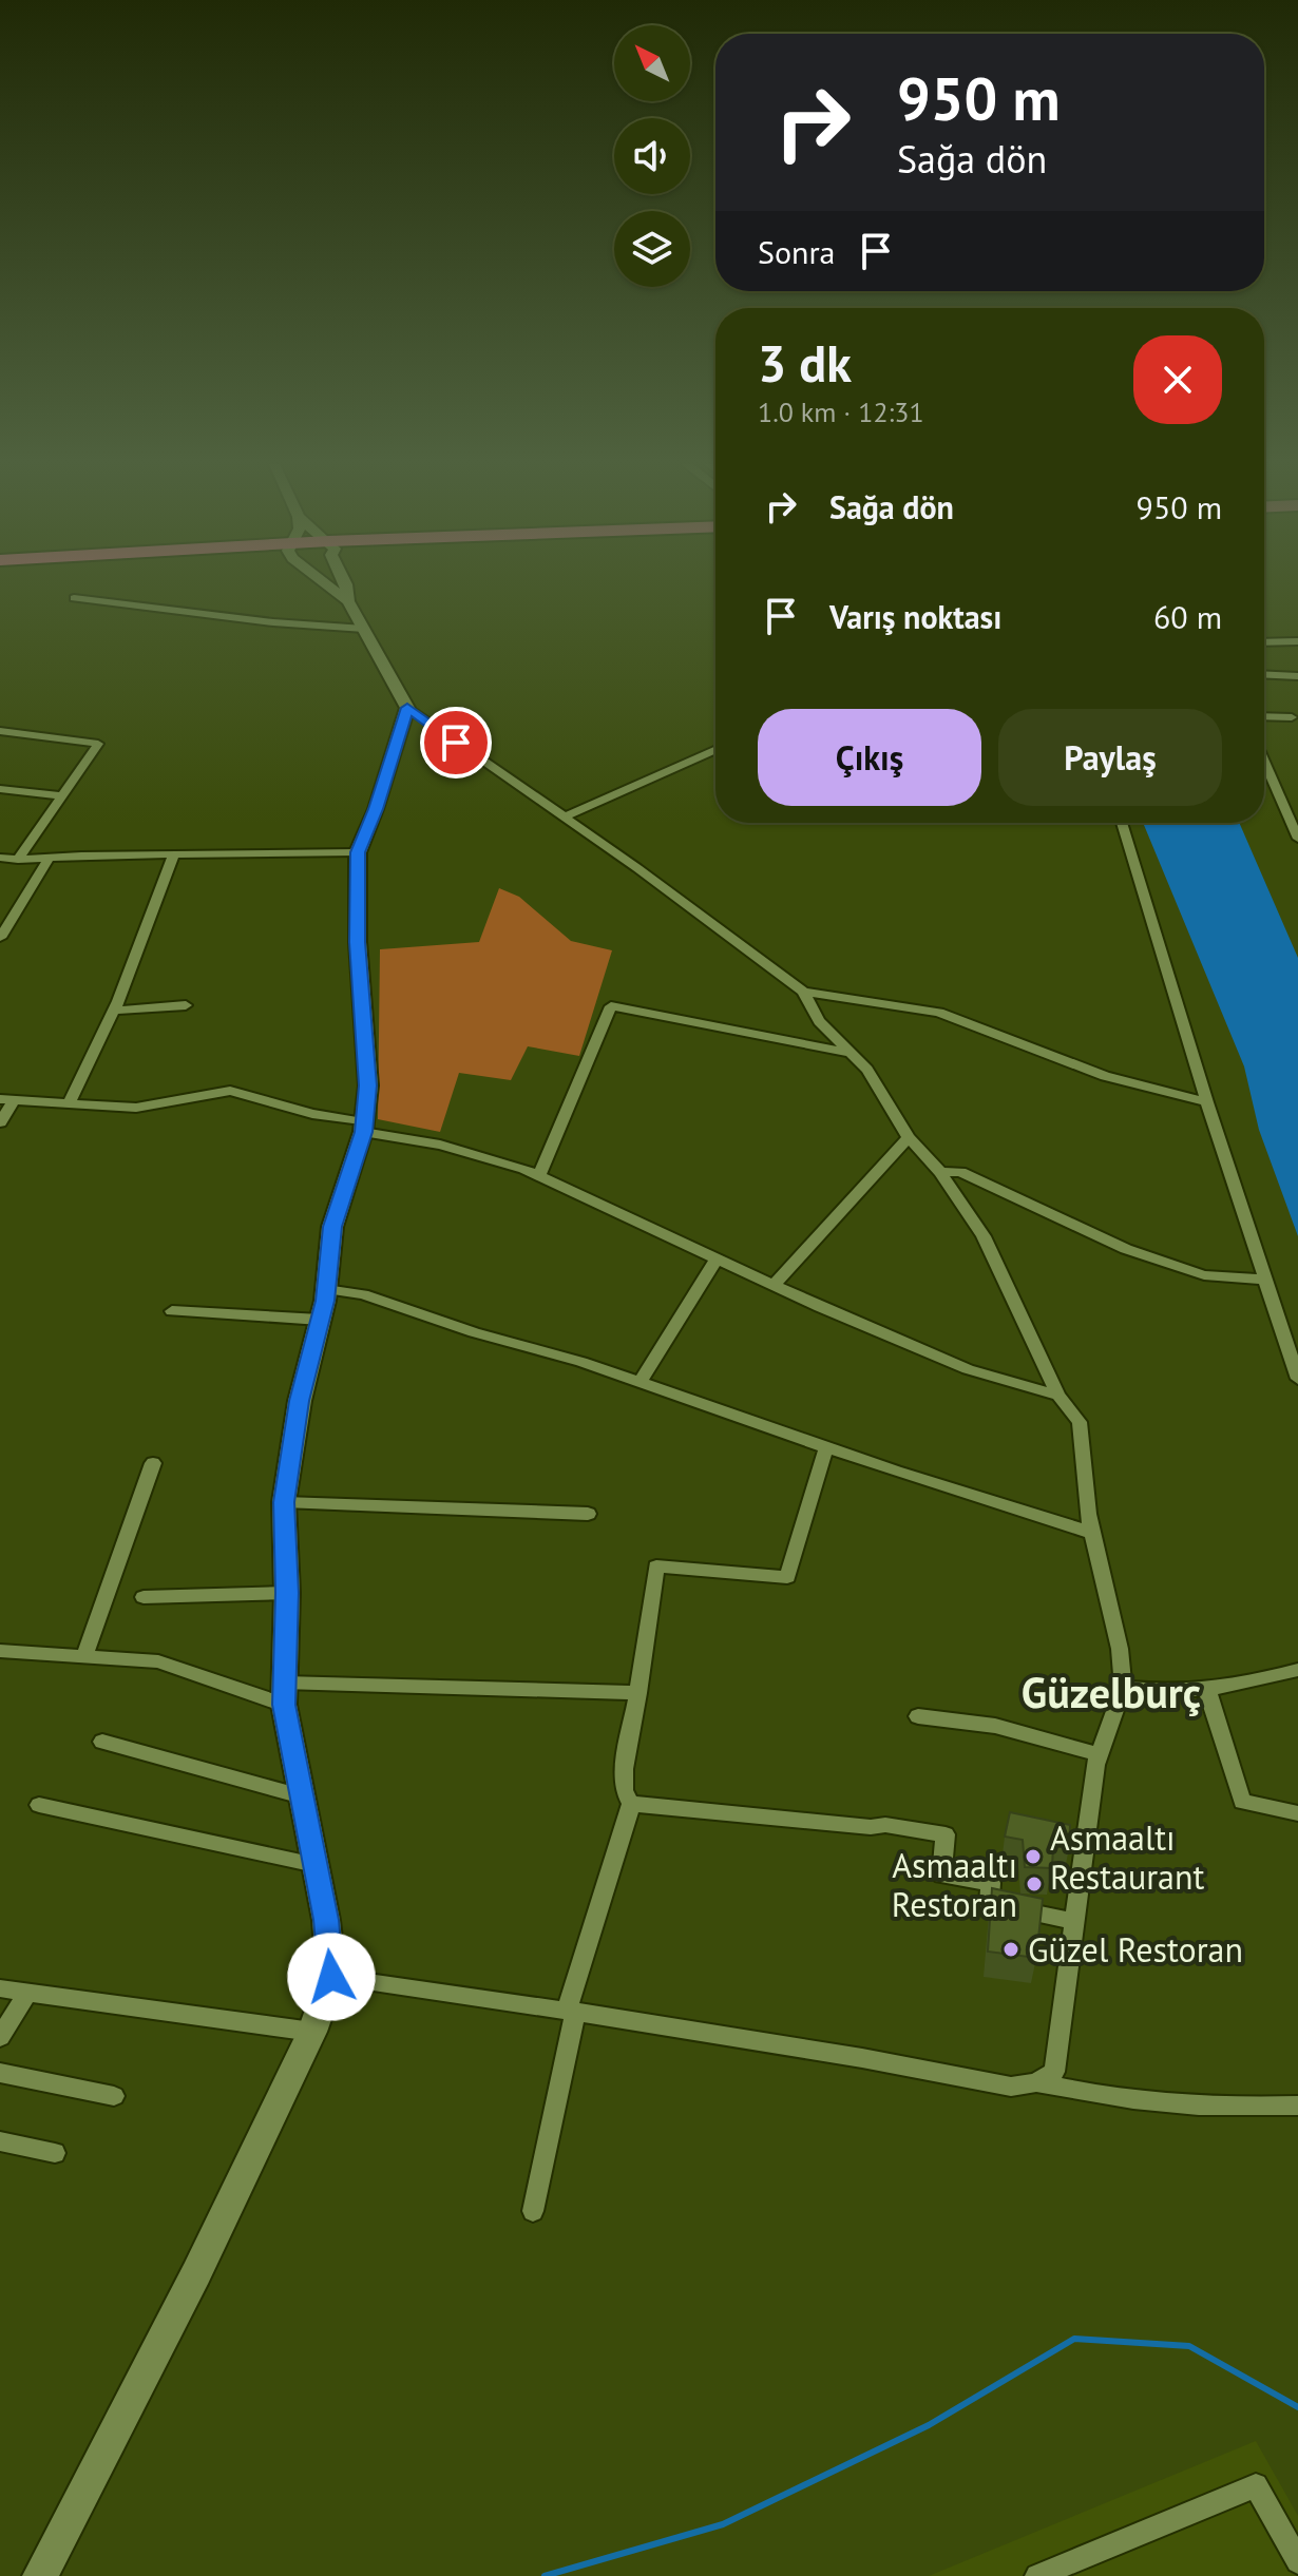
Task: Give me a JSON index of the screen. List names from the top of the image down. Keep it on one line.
{"districts":["Güzelburç"],"places":["Asmaaltı Restaurant","Asmaaltı Restoran","Güzel Restoran"],"north":"top left","page":{"turn":["950 m","Sağa dön"],"then":"Sonra","heading":["3 dk","1.0 km · 12:31"],"list":[{"name":"Sağa dön","value":"950 m"},{"name":"Varış noktası","value":"60 m"}],"buttons":["Çıkış","Paylaş"]}}
